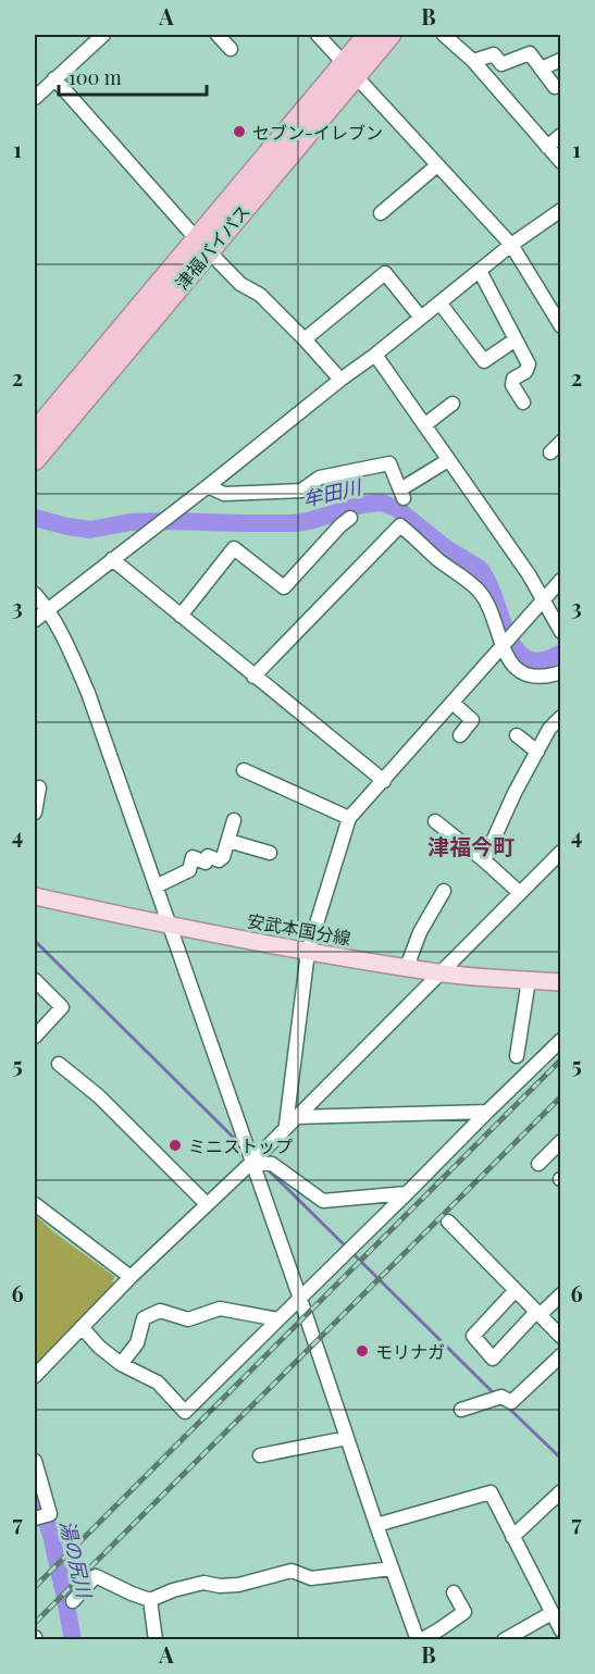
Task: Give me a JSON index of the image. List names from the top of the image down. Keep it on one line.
{"streets":{"highway":["津福バイパス"],"main road":["安武本国分線"]},"districts":["津福今町"],"water":["牟田川","湯の尻川"],"places":["セブン-イレブン","ミニストップ","モリナガ"],"scale_bar":"100 m","grid":{"columns":["A","B"],"rows":["1","2","3","4","5","6","7"]}}
